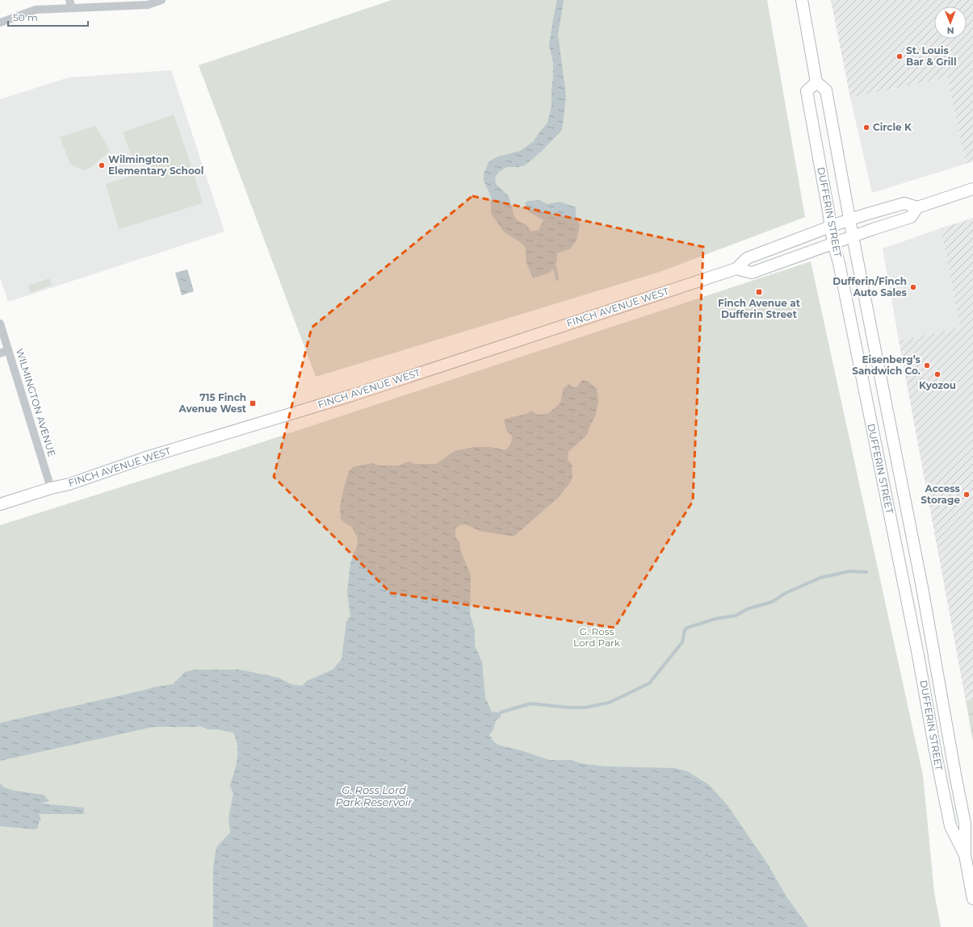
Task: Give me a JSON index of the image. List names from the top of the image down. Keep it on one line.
{"streets":{"main road":["DUFFERIN STREET","FINCH AVENUE WEST"],"street":["WILMINGTON AVENUE"]},"crossings":[["DUFFERIN STREET","FINCH AVENUE WEST"],["FINCH AVENUE WEST","WILMINGTON AVENUE"]],"water":["G. Ross Lord Park Reservoir"],"parks":["G. Ross Lord Park"],"places":{"other":["St. Louis Bar & Grill","Circle K","Wilmington Elementary School","Dufferin/Finch Auto Sales","Eisenberg’s Sandwich Co.","Kyozou","Access Storage"],"transit":["Finch Avenue at Dufferin Street","715 Finch Avenue West"]},"scale_bar":"50 m","north":"bottom"}
